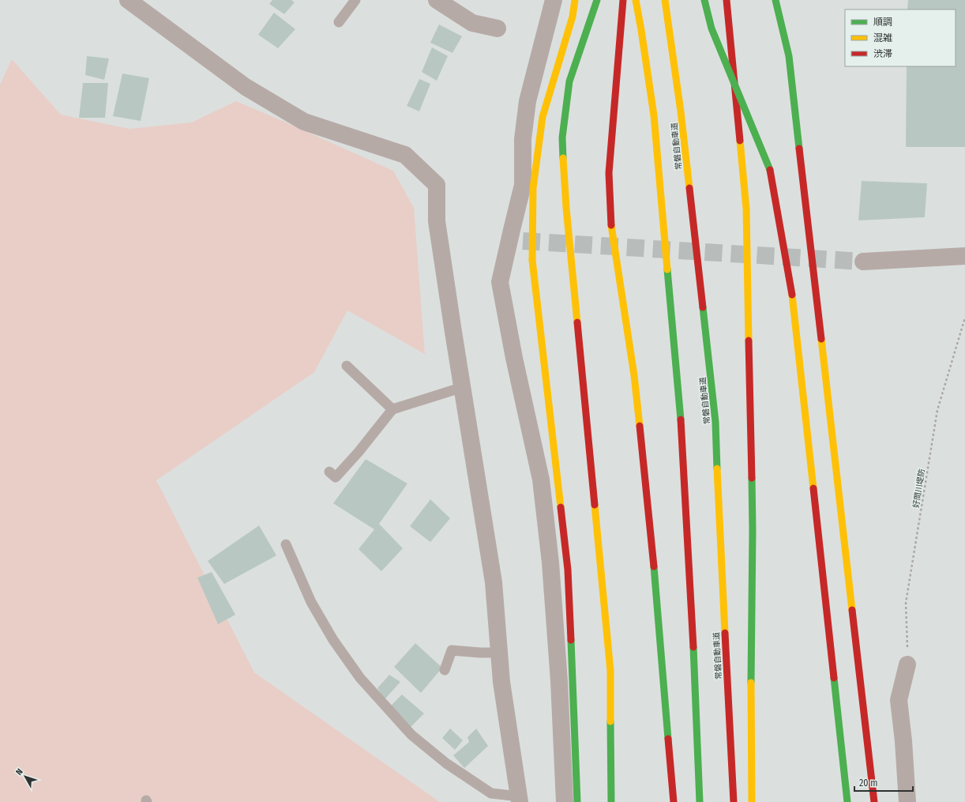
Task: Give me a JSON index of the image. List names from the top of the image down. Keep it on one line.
{"streets":{"highway":["常磐自動車道"],"path":["好間川堤防"]},"legend":["順調","混雑","渋滞"],"scale_bar":"20 m","north":"top left"}
